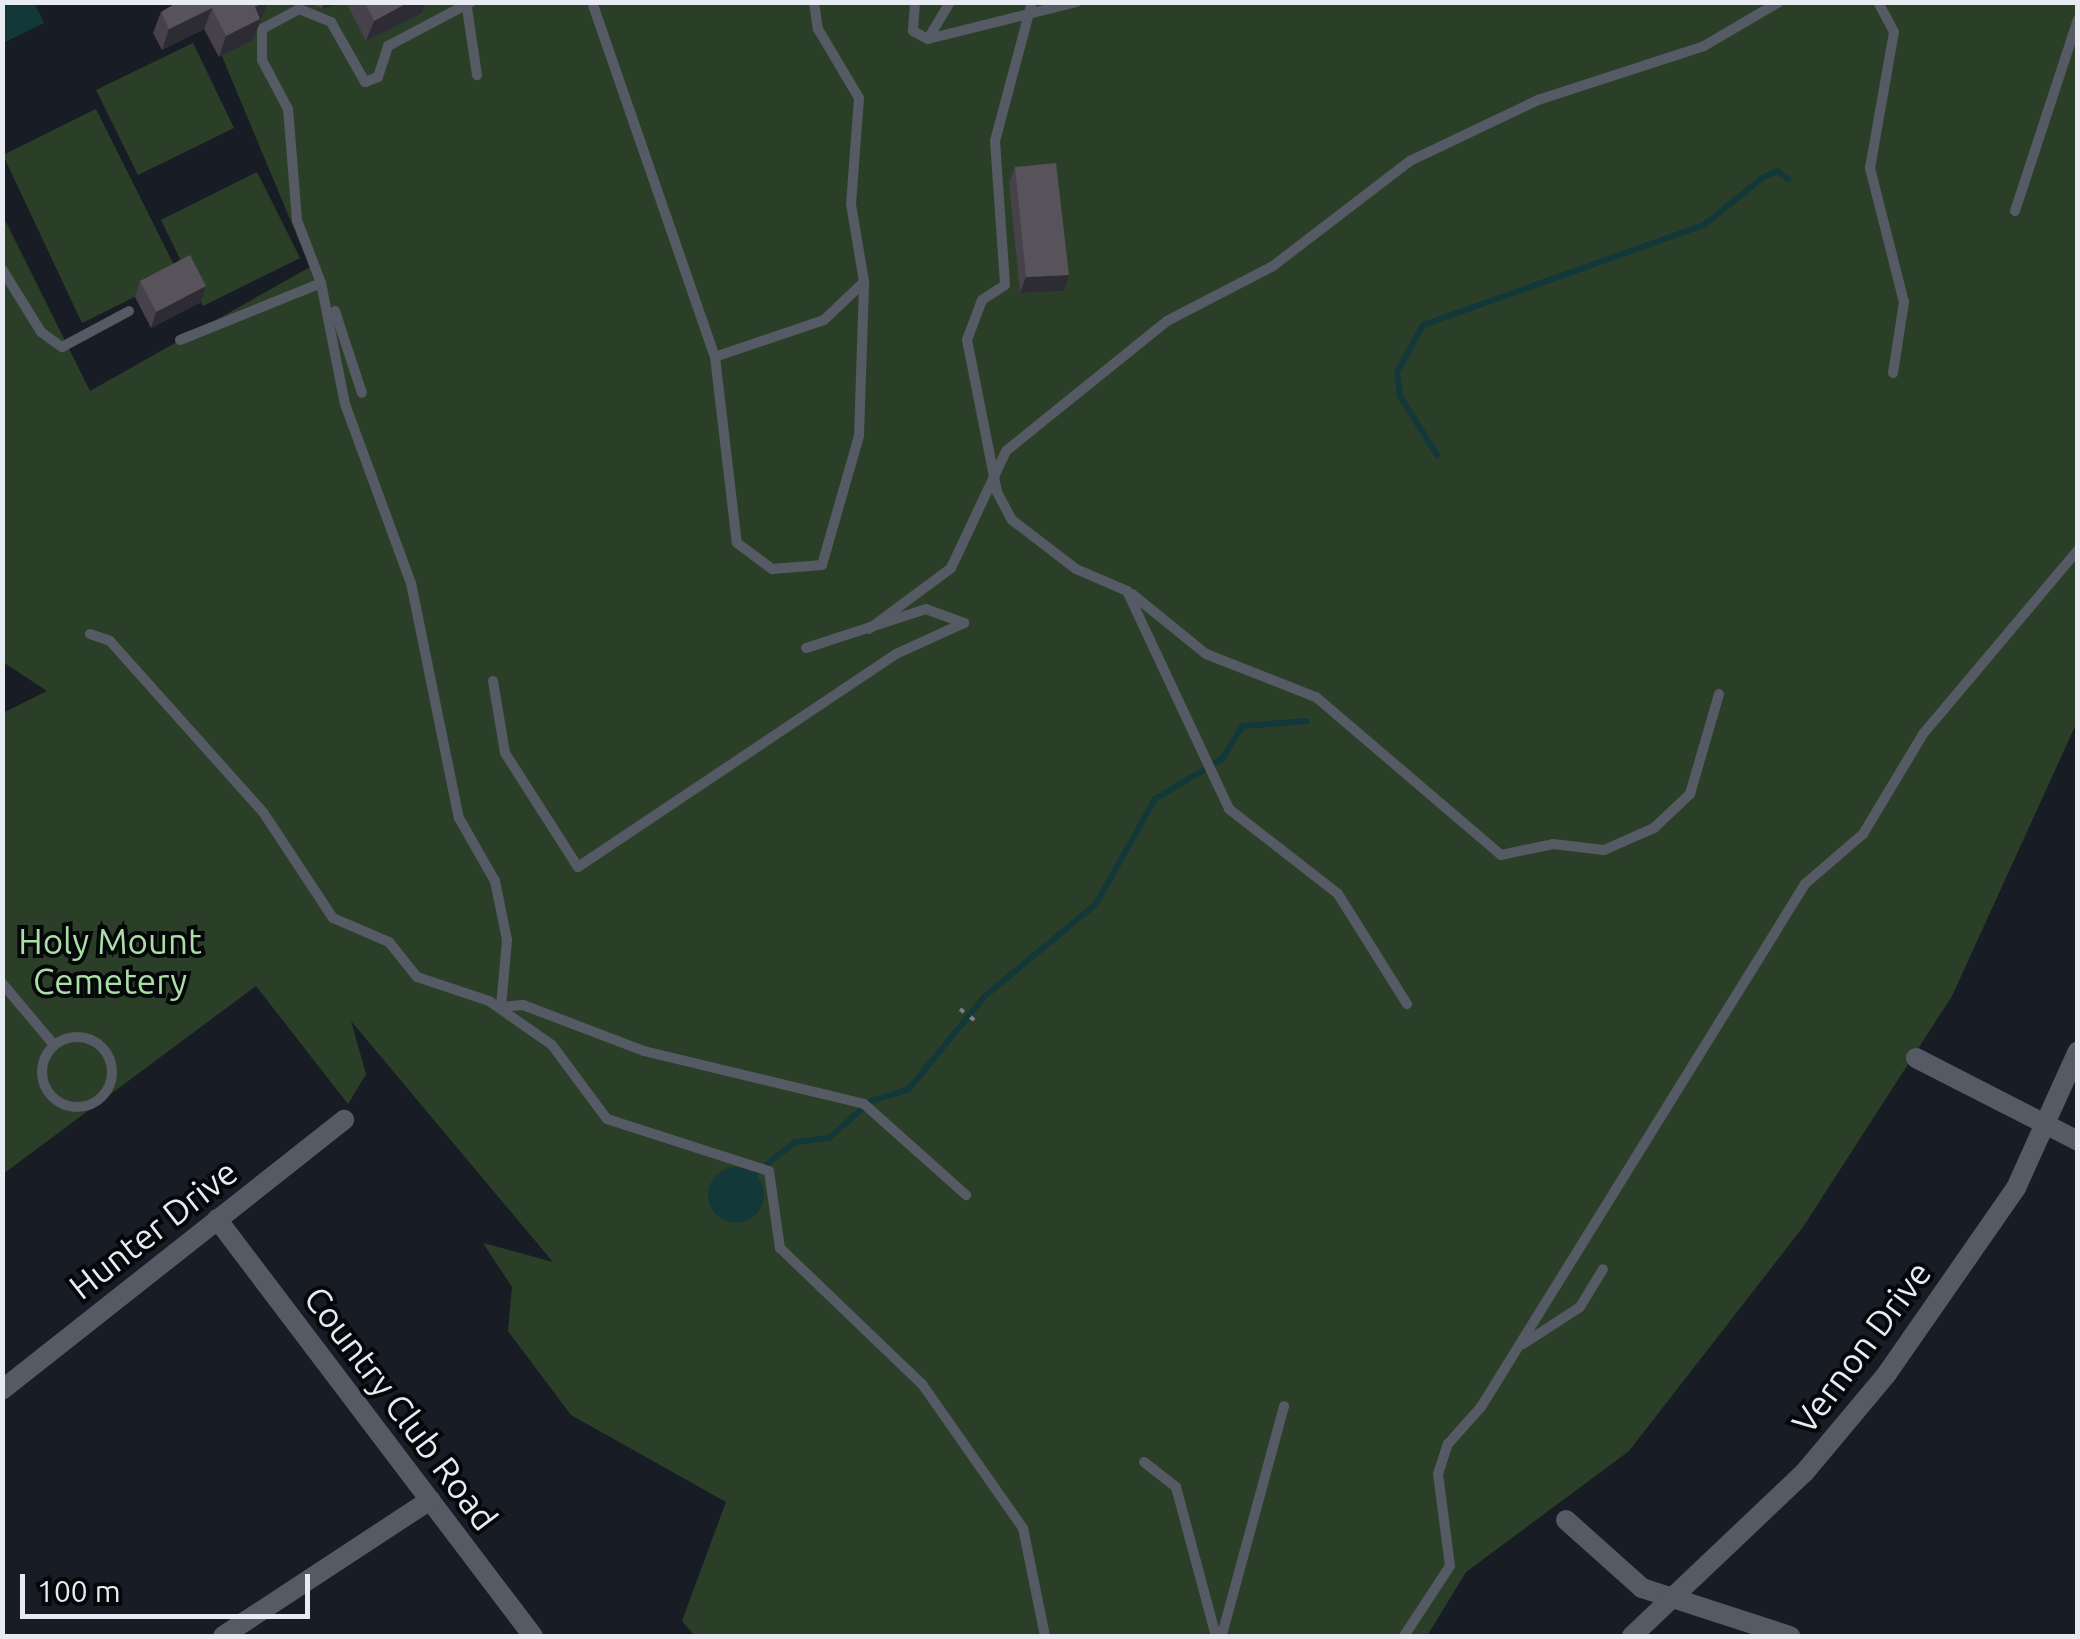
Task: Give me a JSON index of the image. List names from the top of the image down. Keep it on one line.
{"streets":{"street":["Hunter Drive","Vernon Drive","Country Club Road"]},"crossings":[["Hunter Drive","Country Club Road"]],"parks":["Holy Mount Cemetery"],"scale_bar":"100 m"}
